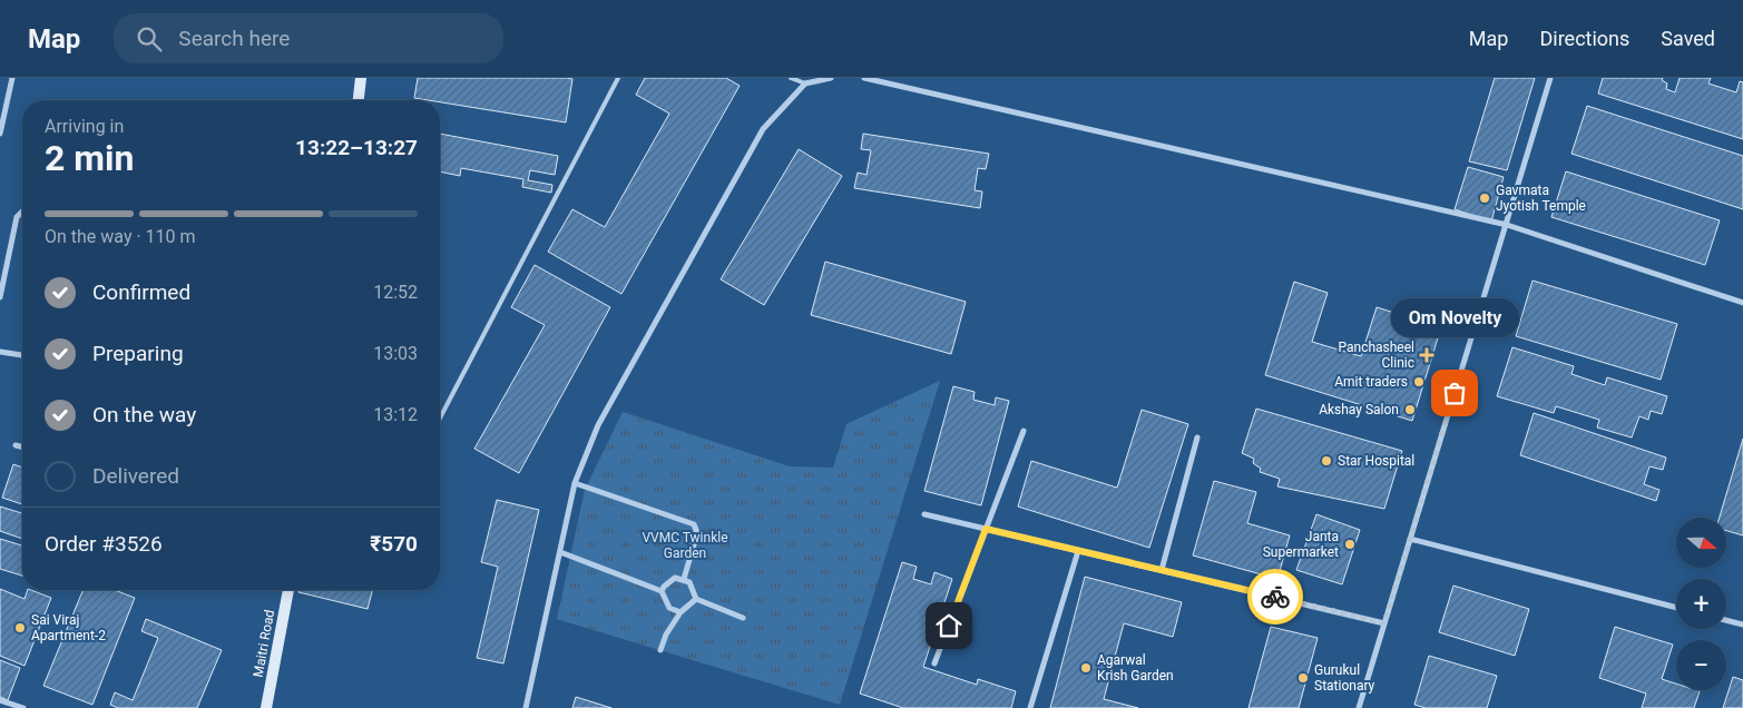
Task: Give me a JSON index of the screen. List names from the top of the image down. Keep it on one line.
{"streets":{"street":["Maitri Road"]},"parks":["VVMC Twinkle Garden"],"places":{"other":["Gavmata Jyotish Temple","Amit traders","Om Novelty","Akshay Salon","Star Hospital","Janta Supermarket","Sai Viraj Apartment-2","Agarwal Krish Garden","Gurukul Stationary"],"health":["Panchasheel Clinic"]},"north":"right","page":{"header":"Map","search":"Search here","nav":["Map","Directions","Saved"],"heading":["2 min","Arriving in","13:22–13:27"],"panel":["Order #3526","₹570"],"bar":"On the way · 110 m","list":[["Confirmed","12:52"],["Preparing","13:03"],["On the way","13:12"],"Delivered"],"bubble":"Om Novelty","map_buttons":["+","−"]}}
